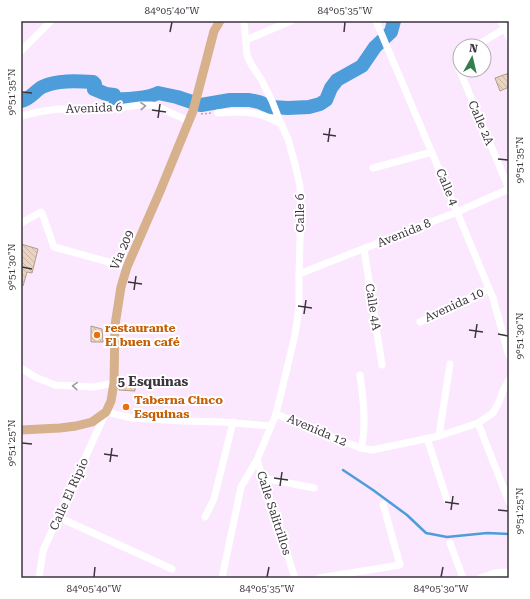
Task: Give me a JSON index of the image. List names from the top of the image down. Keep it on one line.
{"streets":{"main road":["Vía 209"],"street":["Avenida 6","Calle 2A","Calle 4","Calle 6","Avenida 8","Avenida 10","Calle 4A","Avenida 12","Calle El Ripio","Calle Salitrillos"]},"crossings":[["Avenida 6","Vía 209"],["Calle 2A","Avenida 8"],["Calle 4","Avenida 8"],["Calle 4","Avenida 10"],["Calle 6","Avenida 8"],["Calle 6","Avenida 12"],["Avenida 8","Calle 4A"],["Vía 209","Avenida 12"],["Vía 209","Calle El Ripio"],["Avenida 12","Calle El Ripio"],["Avenida 12","Calle Salitrillos"]],"one_way":["Avenida 6"],"districts":["5 Esquinas"],"places":["restaurante El buen café","Taberna Cinco Esquinas"],"north":"top","coordinates":["84°05'40\"W","84°05'35\"W","9°51'35\"N","9°51'30\"N","9°51'25\"N","84°05'30\"W"]}
